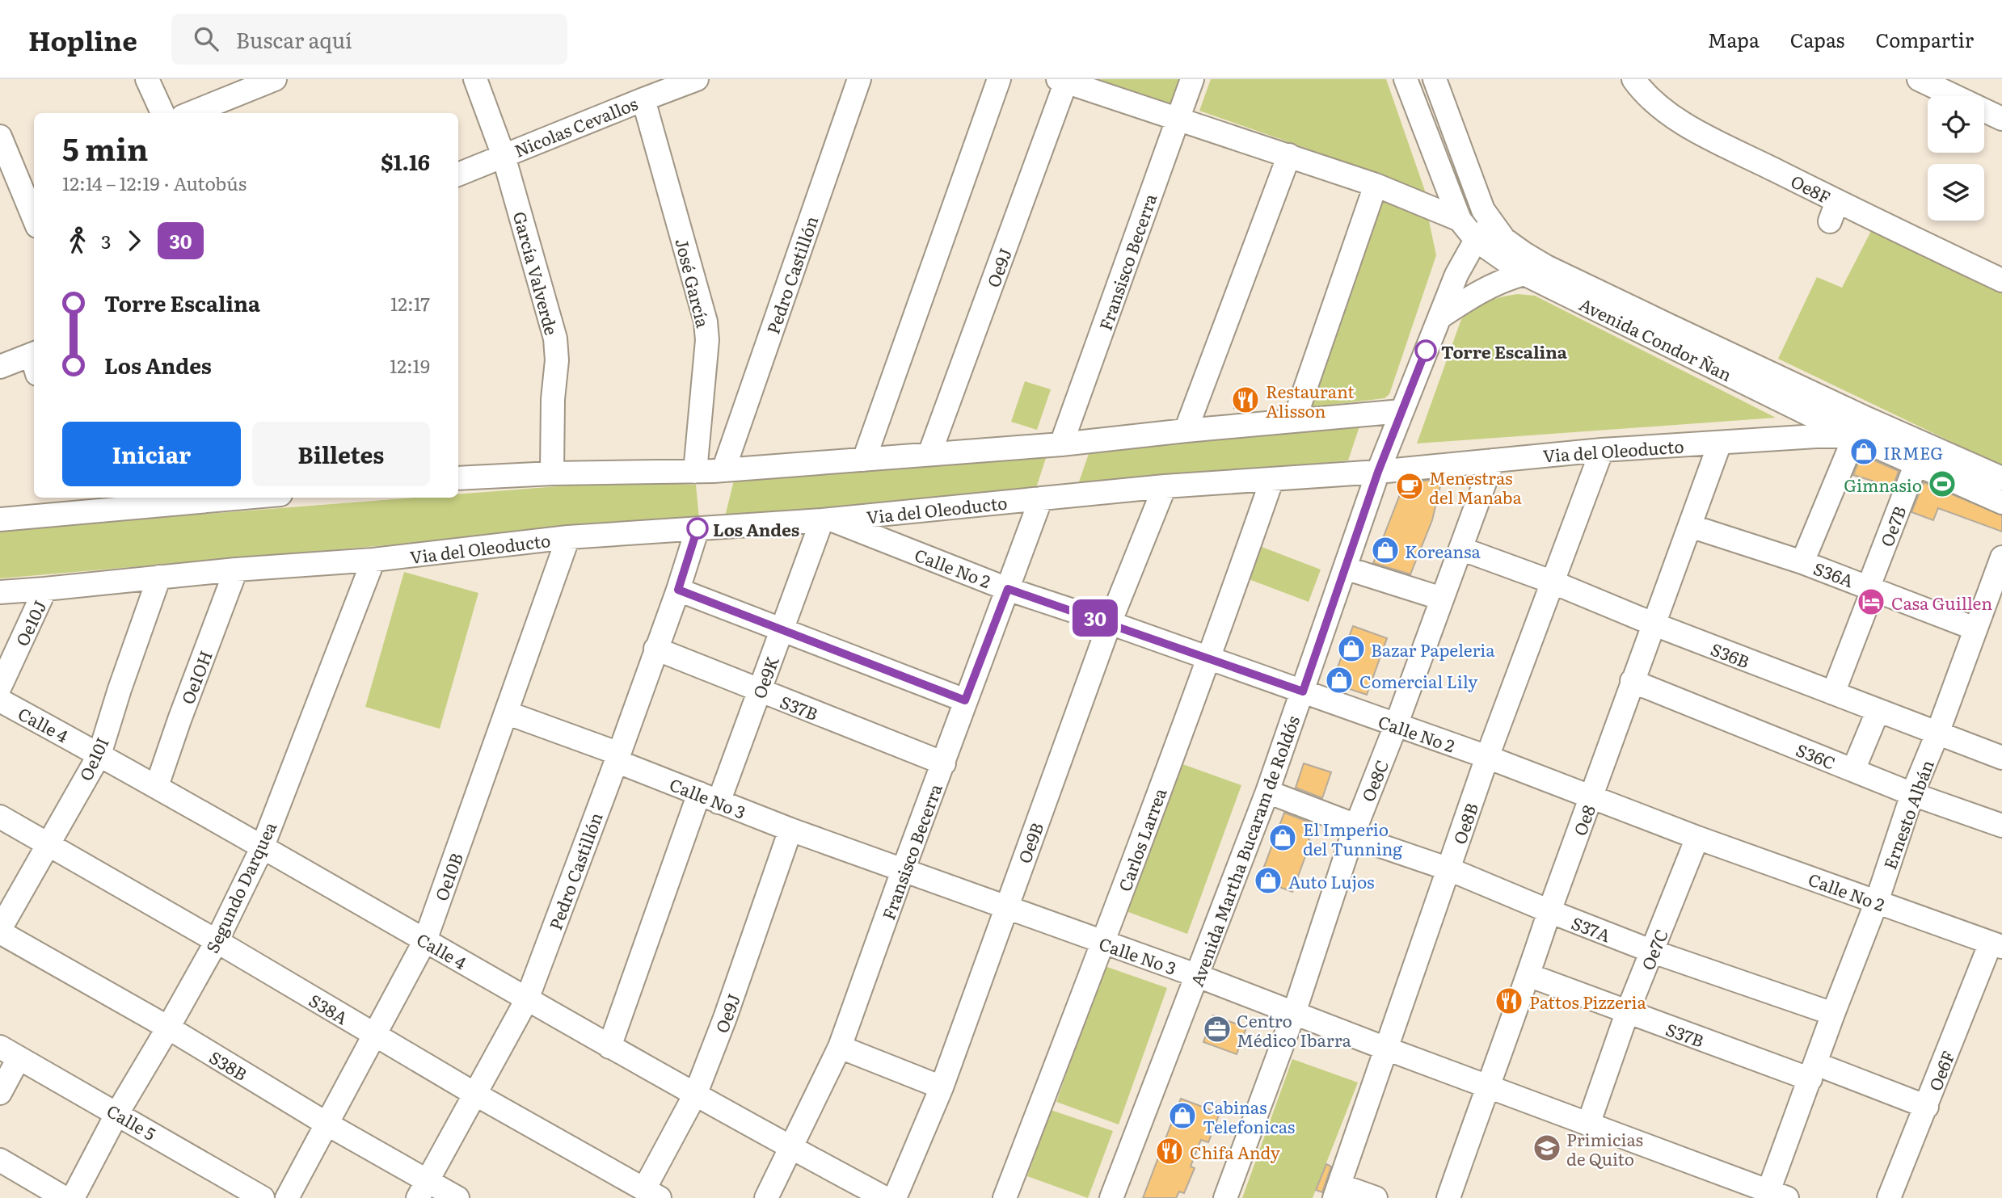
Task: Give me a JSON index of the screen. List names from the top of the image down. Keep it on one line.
{"streets":{"street":["Nicolas Cevallos","Oe8F","Fransisco Becerra","Oe9J","García Valverde","Pedro Castillón","José García","Avenida Condor Ñan","Via del Oleoducto","Oe7B","Calle No 2","S36A","Oe10J","S36B","Oe1OH","Oe9K","S37B","Calle 4","S36C","Oe10I","Oe8C","Calle No 3","Ernesto Albán","Oe8","Oe8B","Carlos Larrea","Oe9B","Avenida Martha Bucaram de Roldós","Oe10B","Segundo Darquea","S37A","Oe7C","S38A","S38B","Oe6F","Calle 5"]},"crossings":[["Nicolas Cevallos","García Valverde"],["Nicolas Cevallos","José García"],["Fransisco Becerra","Via del Oleoducto"],["Fransisco Becerra","Calle No 2"],["Fransisco Becerra","S37B"],["Fransisco Becerra","Calle 4"],["Fransisco Becerra","Calle No 3"],["Oe9J","Calle 4"],["Oe9J","Calle No 3"],["Oe9J","S38A"],["Pedro Castillón","Via del Oleoducto"],["Pedro Castillón","S37B"],["Pedro Castillón","Calle 4"],["Pedro Castillón","Calle No 3"],["Pedro Castillón","S38A"],["Pedro Castillón","S38B"],["Avenida Condor Ñan","Via del Oleoducto"],["Avenida Condor Ñan","Oe7B"],["Avenida Condor Ñan","Avenida Martha Bucaram de Roldós"],["Via del Oleoducto","Calle No 2"],["Via del Oleoducto","Oe10J"],["Via del Oleoducto","Oe1OH"],["Via del Oleoducto","Oe9K"],["Via del Oleoducto","Oe10I"],["Via del Oleoducto","Oe8C"],["Via del Oleoducto","Oe8"],["Via del Oleoducto","Oe8B"],["Via del Oleoducto","Carlos Larrea"],["Via del Oleoducto","Oe9B"],["Via del Oleoducto","Avenida Martha Bucaram de Roldós"],["Via del Oleoducto","Oe10B"],["Via del Oleoducto","Segundo Darquea"],["Oe7B","S36A"],["Oe7B","S36B"],["Calle No 2","Oe9K"],["Calle No 2","Oe8C"],["Calle No 2","Ernesto Albán"],["Calle No 2","Oe8"],["Calle No 2","Oe8B"],["Calle No 2","Carlos Larrea"],["Calle No 2","Oe9B"],["Calle No 2","Avenida Martha Bucaram de Roldós"],["Calle No 2","Oe7C"],["Calle No 2","Oe6F"],["S36A","Ernesto Albán"],["S36A","Oe8"],["S36B","Oe8C"],["S36B","Ernesto Albán"],["S36B","Oe8"],["S36B","Oe8B"],["Oe1OH","Calle 4"],["Oe9K","S37B"],["Oe9K","Calle 4"],["Oe9K","Calle No 3"],["S37B","Ernesto Albán"],["S37B","Oe8"],["S37B","Oe7C"],["S37B","Oe6F"],["Calle 4","Oe10I"],["Calle 4","Oe10B"],["Calle 4","Segundo Darquea"],["S36C","Ernesto Albán"],["S36C","Oe8"],["Oe10I","S38A"],["Oe10I","S38B"],["Oe8C","Calle No 3"],["Oe8C","S37A"],["Calle No 3","Ernesto Albán"],["Calle No 3","Oe8"],["Calle No 3","Oe8B"],["Calle No 3","Carlos Larrea"],["Calle No 3","Oe9B"],["Calle No 3","Avenida Martha Bucaram de Roldós"],["Calle No 3","Oe10B"],["Calle No 3","Oe7C"],["Ernesto Albán","S37A"],["Oe8","S37A"],["Oe8B","S37A"],["Avenida Martha Bucaram de Roldós","S37A"],["Oe10B","S38A"],["Oe10B","S38B"],["Segundo Darquea","S38A"],["Segundo Darquea","S38B"],["Segundo Darquea","Calle 5"],["S37A","Oe7C"]],"places":{"other":["Torre Escalina","Los Andes"],"restaurant":["Restaurant Alisson","Pattos Pizzeria","Chifa Andy"],"shop":["IRMEG","Koreansa","Bazar Papeleria","Comercial Lily","El Imperio del Tunning","Auto Lujos","Cabinas Telefonicas"],"sports":["Gimnasio"],"cafe":["Menestras del Manaba"],"hotel":["Casa Guillen"],"office":["Centro Médico Ibarra"],"school or university":["Primicias de Quito"]},"lines":["bus line 30"],"page":{"header":"Hopline","search":"Buscar aquí","nav":["Mapa","Capas","Compartir"],"on_map":"30","heading":["5 min","12:14 – 12:19 · Autobús","$1.16"],"legs":["3","30"],"list":[{"name":"Torre Escalina","value":"12:17"},{"name":"Los Andes","value":"12:19"}],"buttons":["Iniciar","Billetes"]}}
